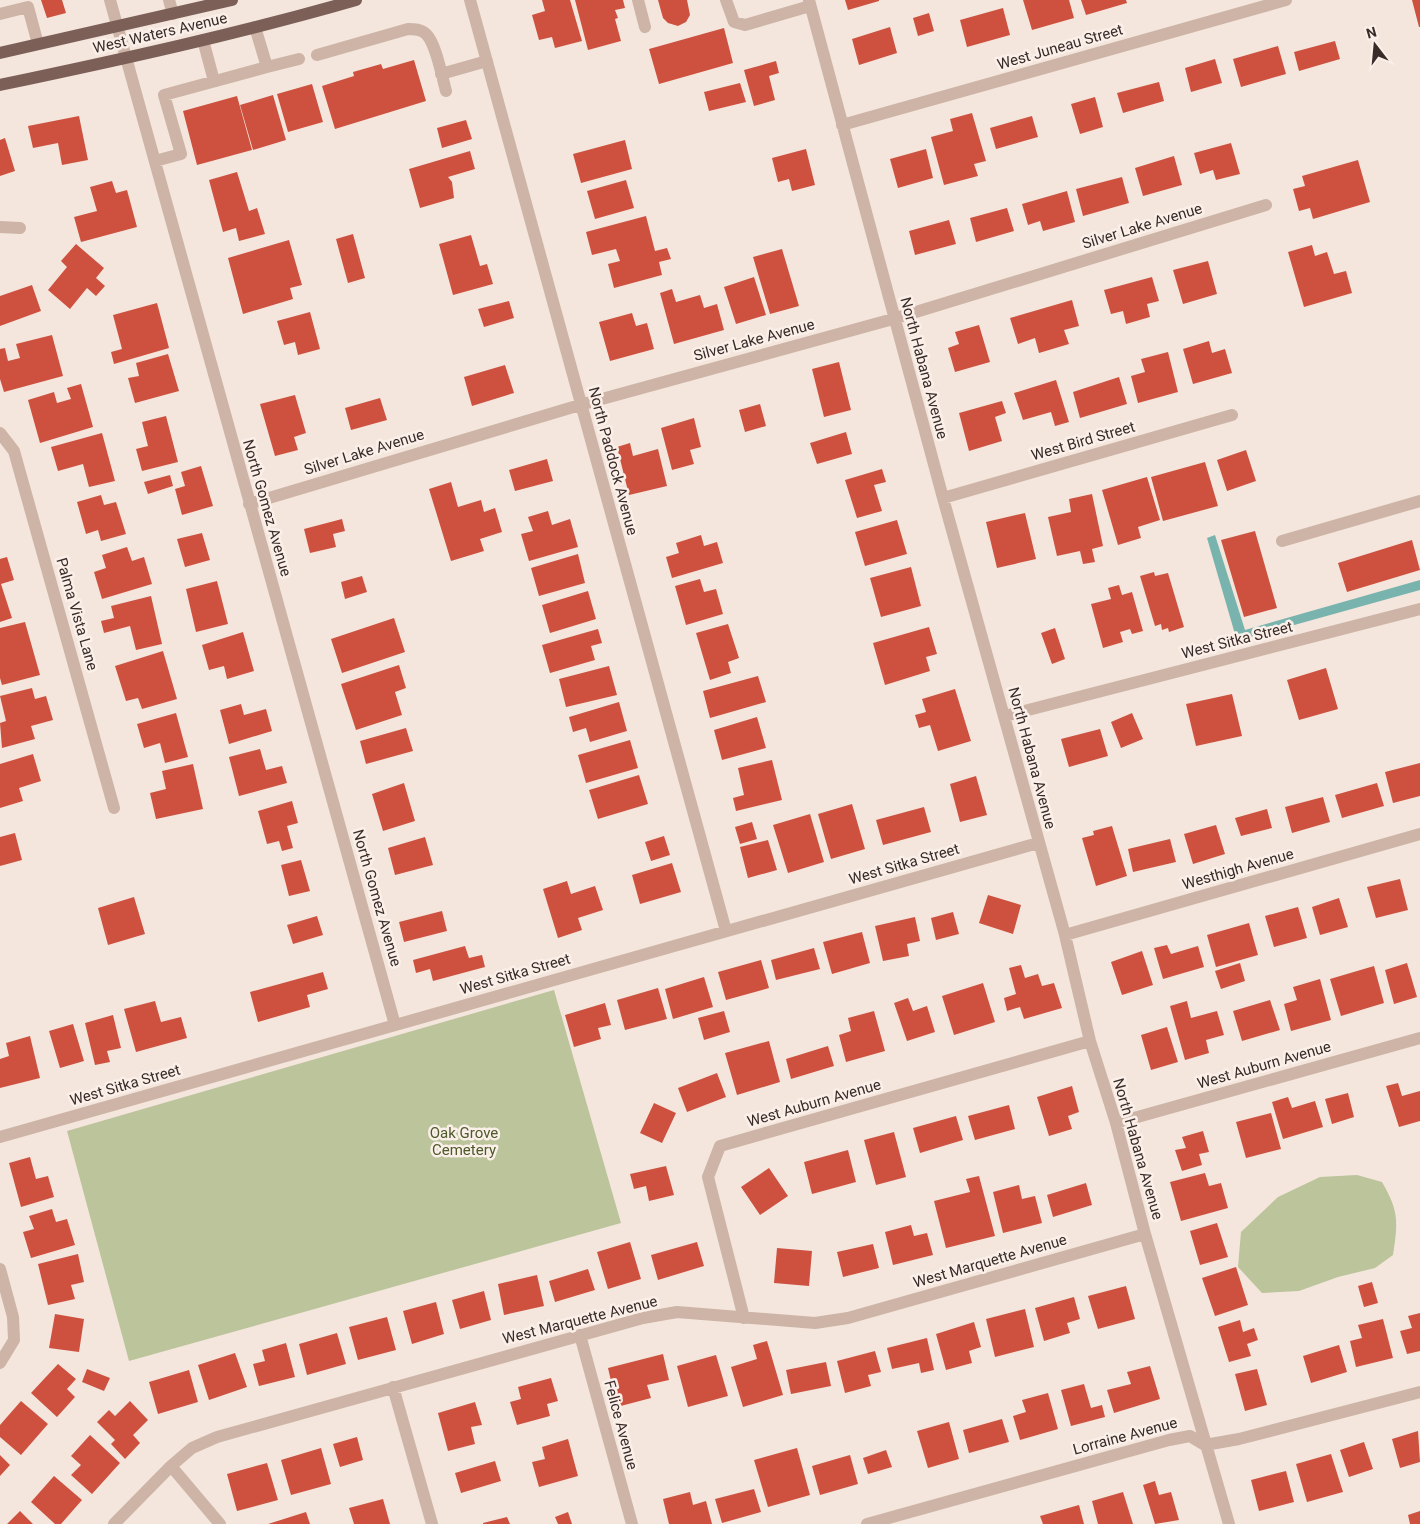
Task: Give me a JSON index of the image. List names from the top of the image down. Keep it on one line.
{"streets":{"main road":["West Waters Avenue"],"street":["West Juneau Street","Silver Lake Avenue","North Habana Avenue","West Bird Street","North Paddock Avenue","North Gomez Avenue","Palma Vista Lane","West Sitka Street","Westhigh Avenue","West Auburn Avenue","West Marquette Avenue","Felice Avenue","Lorraine Avenue"]},"crossings":[["West Waters Avenue","North Gomez Avenue"],["West Juneau Street","North Habana Avenue"],["Silver Lake Avenue","North Habana Avenue"],["Silver Lake Avenue","North Paddock Avenue"],["Silver Lake Avenue","North Gomez Avenue"],["North Habana Avenue","West Bird Street"],["North Habana Avenue","West Sitka Street"],["North Habana Avenue","Westhigh Avenue"],["North Habana Avenue","West Auburn Avenue"],["North Habana Avenue","West Marquette Avenue"],["North Habana Avenue","Lorraine Avenue"],["North Paddock Avenue","West Sitka Street"],["North Gomez Avenue","West Sitka Street"],["West Auburn Avenue","West Marquette Avenue"],["West Marquette Avenue","Felice Avenue"]],"parks":["Oak Grove Cemetery"],"north":"top"}
